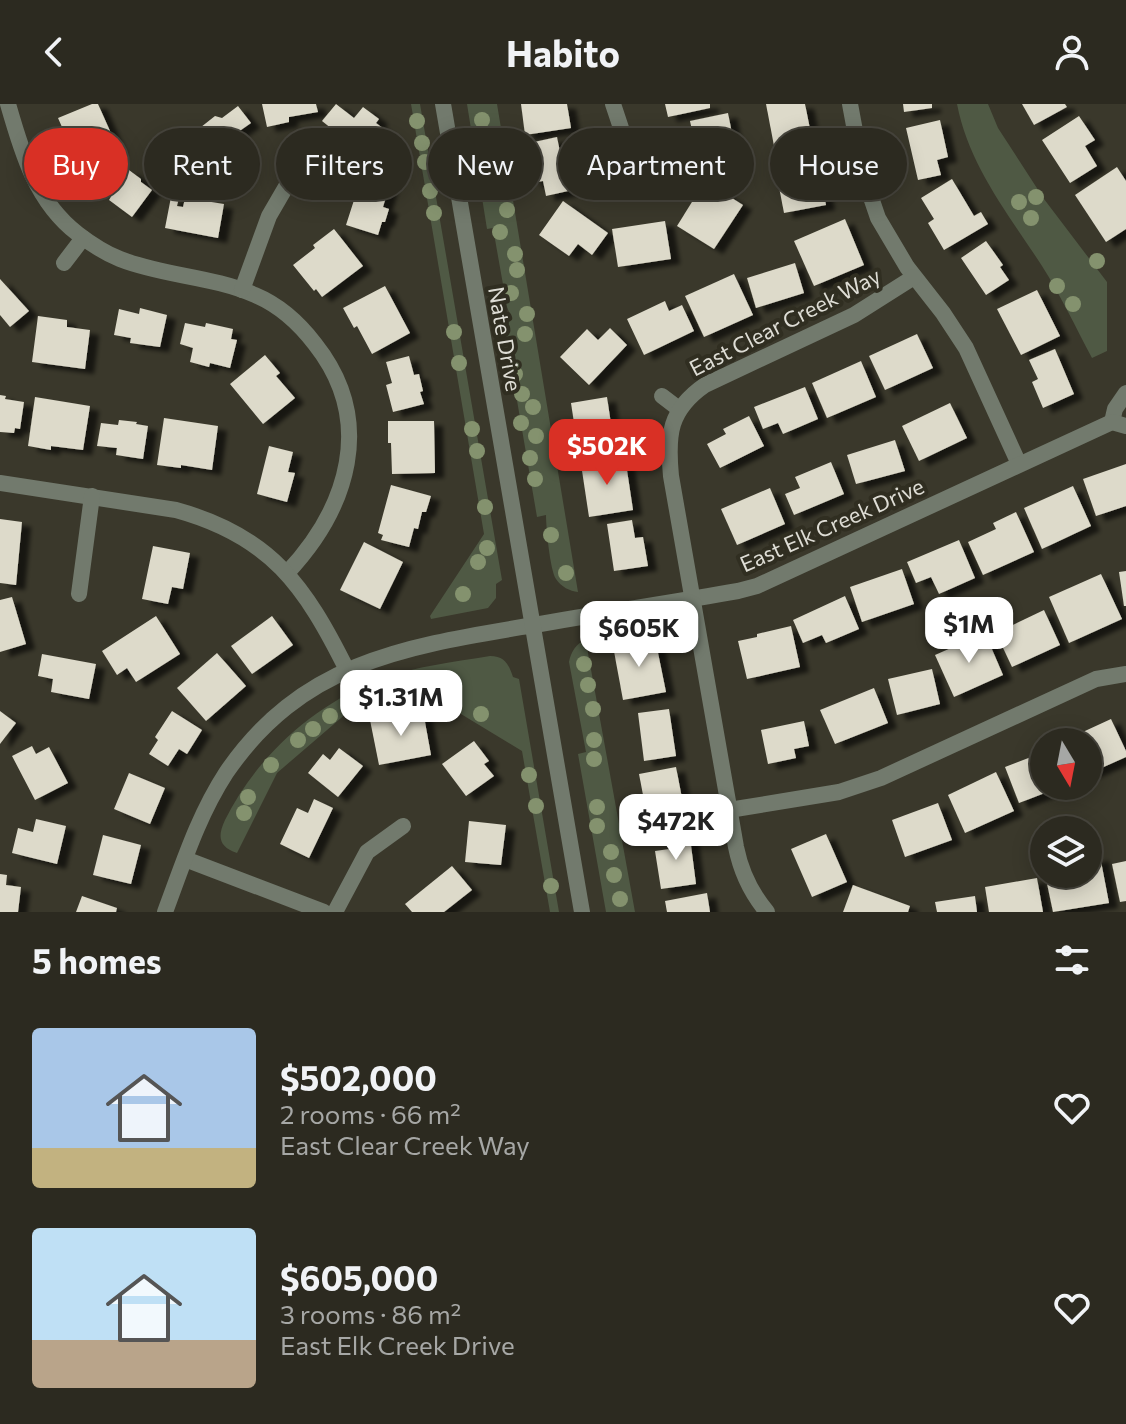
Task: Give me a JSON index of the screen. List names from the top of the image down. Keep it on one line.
{"streets":{"street":["East Clear Creek Way","Nate Drive","East Elk Creek Drive"]},"crossings":[["East Clear Creek Way","East Elk Creek Drive"],["Nate Drive","East Elk Creek Drive"]],"north":"bottom","page":{"header":"Habito","chip":["Buy","Rent","Filters","New","Apartment","House"],"price":["$502K","$1M","$605K","$1.31M","$472K"],"heading":"5 homes","list":[{"name":"$502,000","note":"2 rooms · 66 m² · East Clear Creek Way"},{"name":"$605,000","note":"3 rooms · 86 m² · East Elk Creek Drive"}]}}
